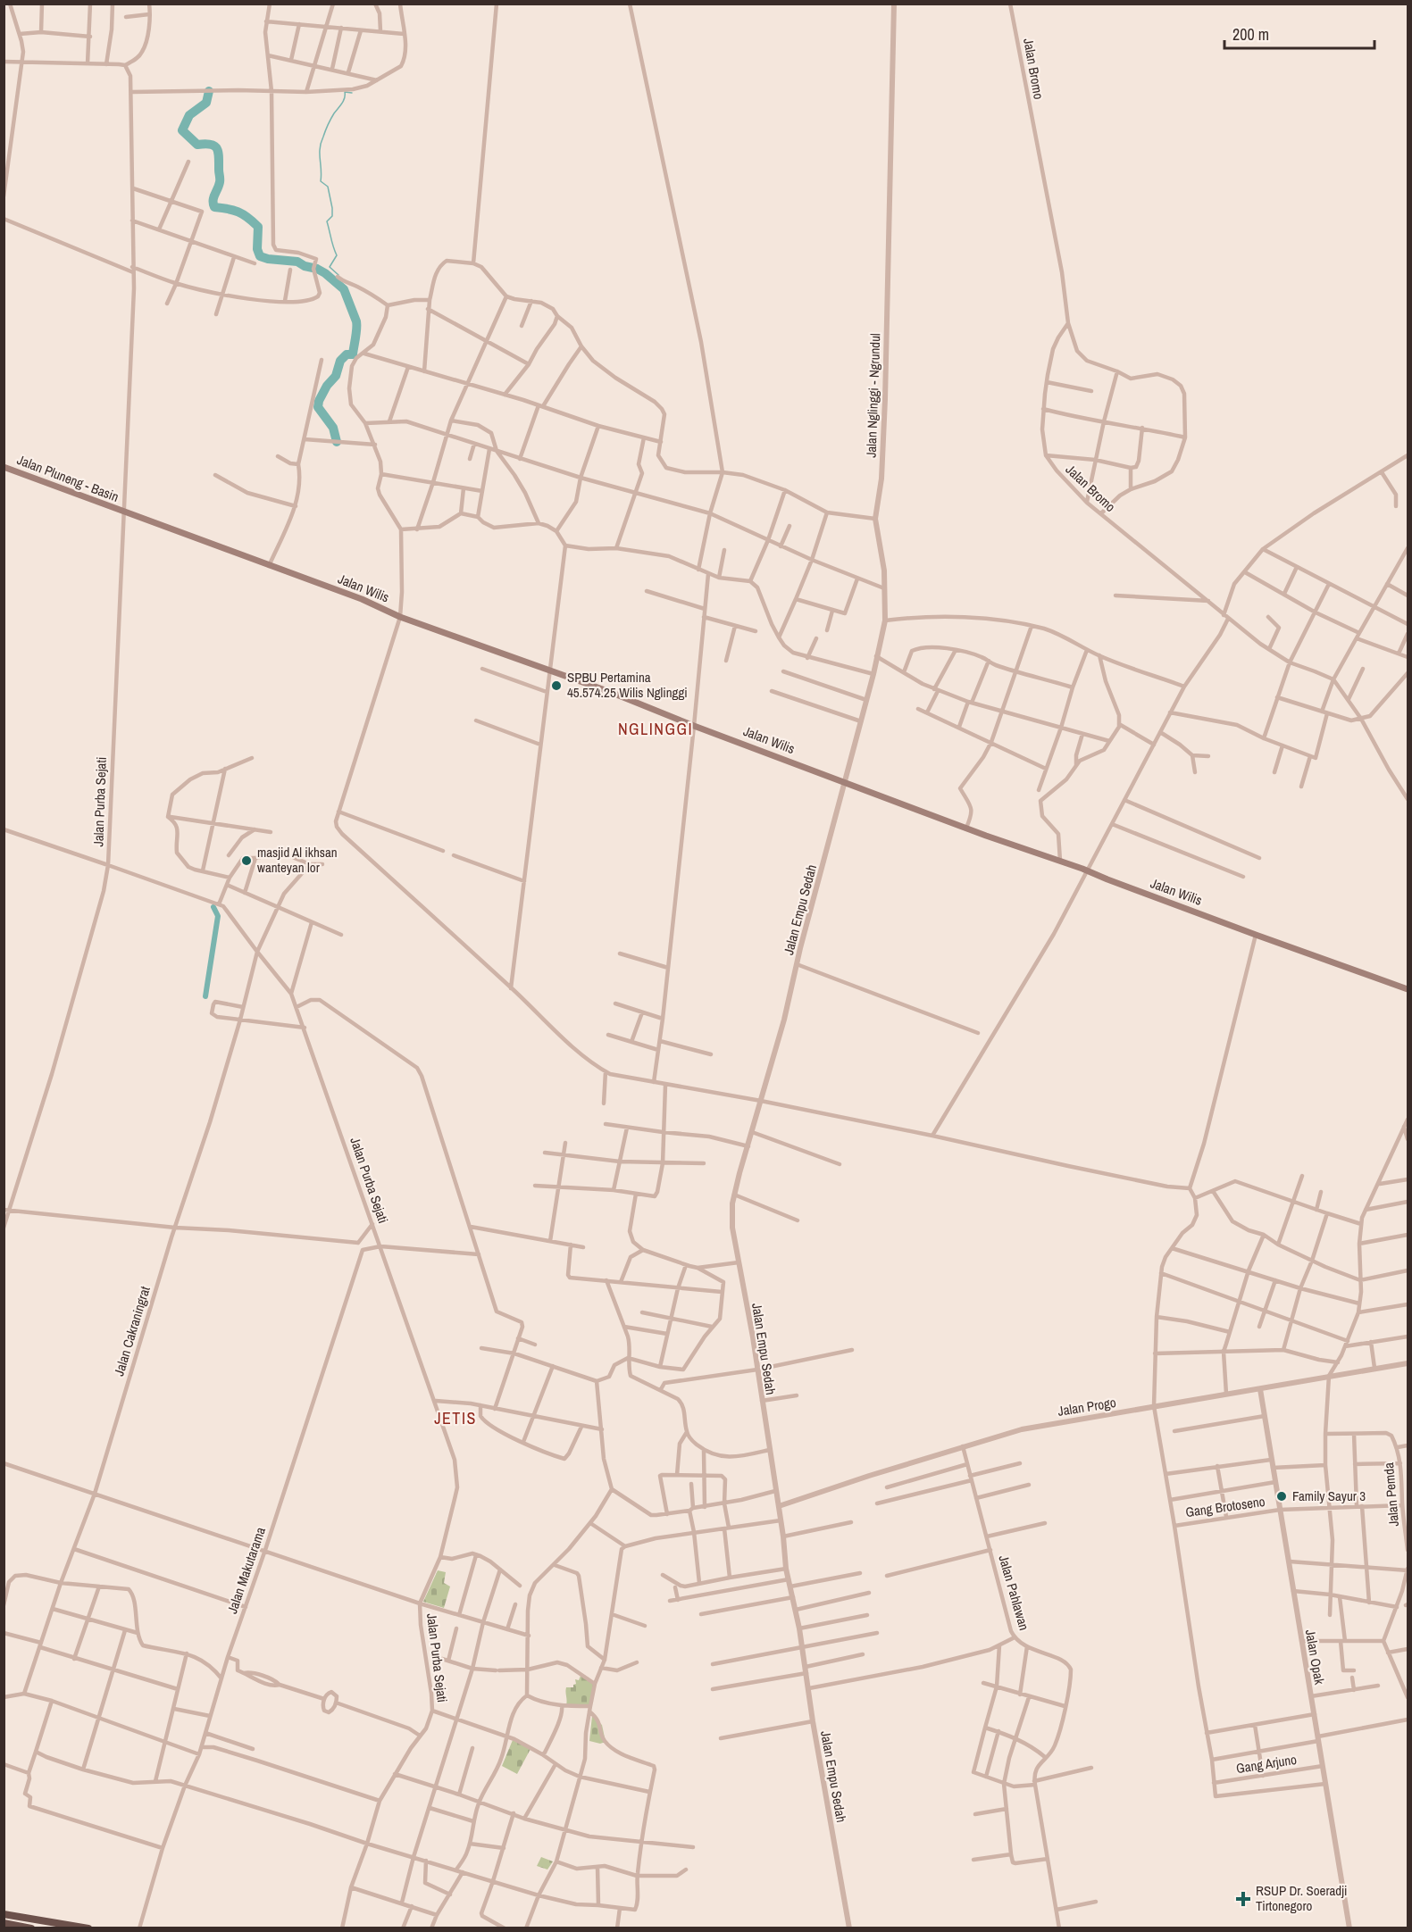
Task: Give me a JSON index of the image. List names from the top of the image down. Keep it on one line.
{"streets":{"main road":["Jalan Pluneng - Basin","Jalan Wilis"],"street":["Jalan Bromo","Jalan Nglinggi - Ngrundul","Jalan Purba Sejati","Jalan Empu Sedah","Jalan Cakraningrat","Jalan Progo","Jalan Pemda","Gang Brotoseno","Jalan Makutarama","Jalan Pahlawan","Jalan Opak","Gang Arjuno"]},"crossings":[["Jalan Nglinggi - Ngrundul","Jalan Wilis"],["Jalan Nglinggi - Ngrundul","Jalan Empu Sedah"],["Jalan Pluneng - Basin","Jalan Wilis"],["Jalan Pluneng - Basin","Jalan Purba Sejati"],["Jalan Wilis","Jalan Purba Sejati"],["Jalan Wilis","Jalan Empu Sedah"],["Jalan Purba Sejati","Jalan Cakraningrat"],["Jalan Empu Sedah","Jalan Progo"],["Jalan Progo","Jalan Pahlawan"],["Jalan Progo","Jalan Opak"],["Jalan Pemda","Gang Brotoseno"],["Gang Brotoseno","Jalan Opak"],["Jalan Opak","Gang Arjuno"]],"districts":["NGLINGGI","JETIS"],"places":{"other":["SPBU Pertamina 45.574.25 Wilis Nglinggi","masjid Al ikhsan wanteyan lor","Family Sayur 3"],"health":["RSUP Dr. Soeradji Tirtonegoro"]},"scale_bar":"200 m"}
